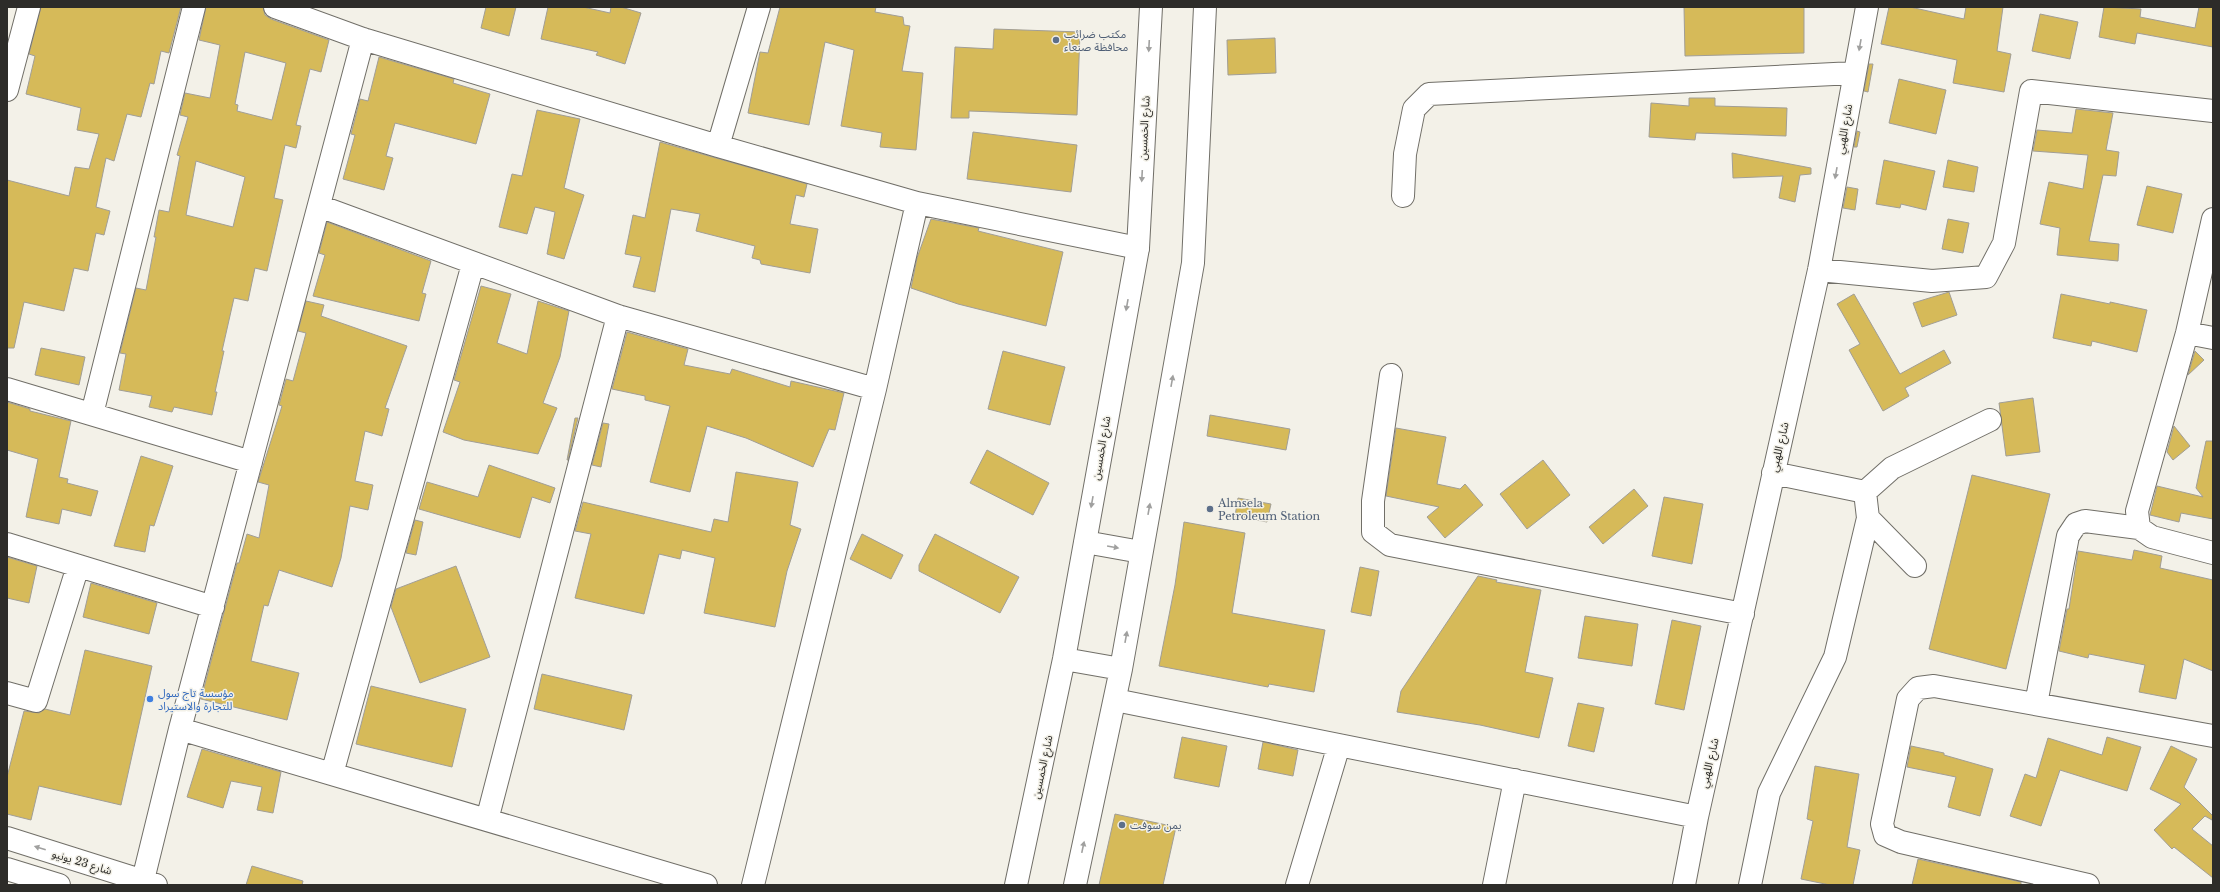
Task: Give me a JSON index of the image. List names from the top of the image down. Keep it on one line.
{"streets":{"street":["شارع الخمسين","شارع اللهبي","شارع 23 يونيو"]},"places":["مكتب ضرائب محافظة صنعاء","Almsela Petroleum Station","مؤسسة تاج سول للتجارة والاستيراد","يمن سوفت"]}
